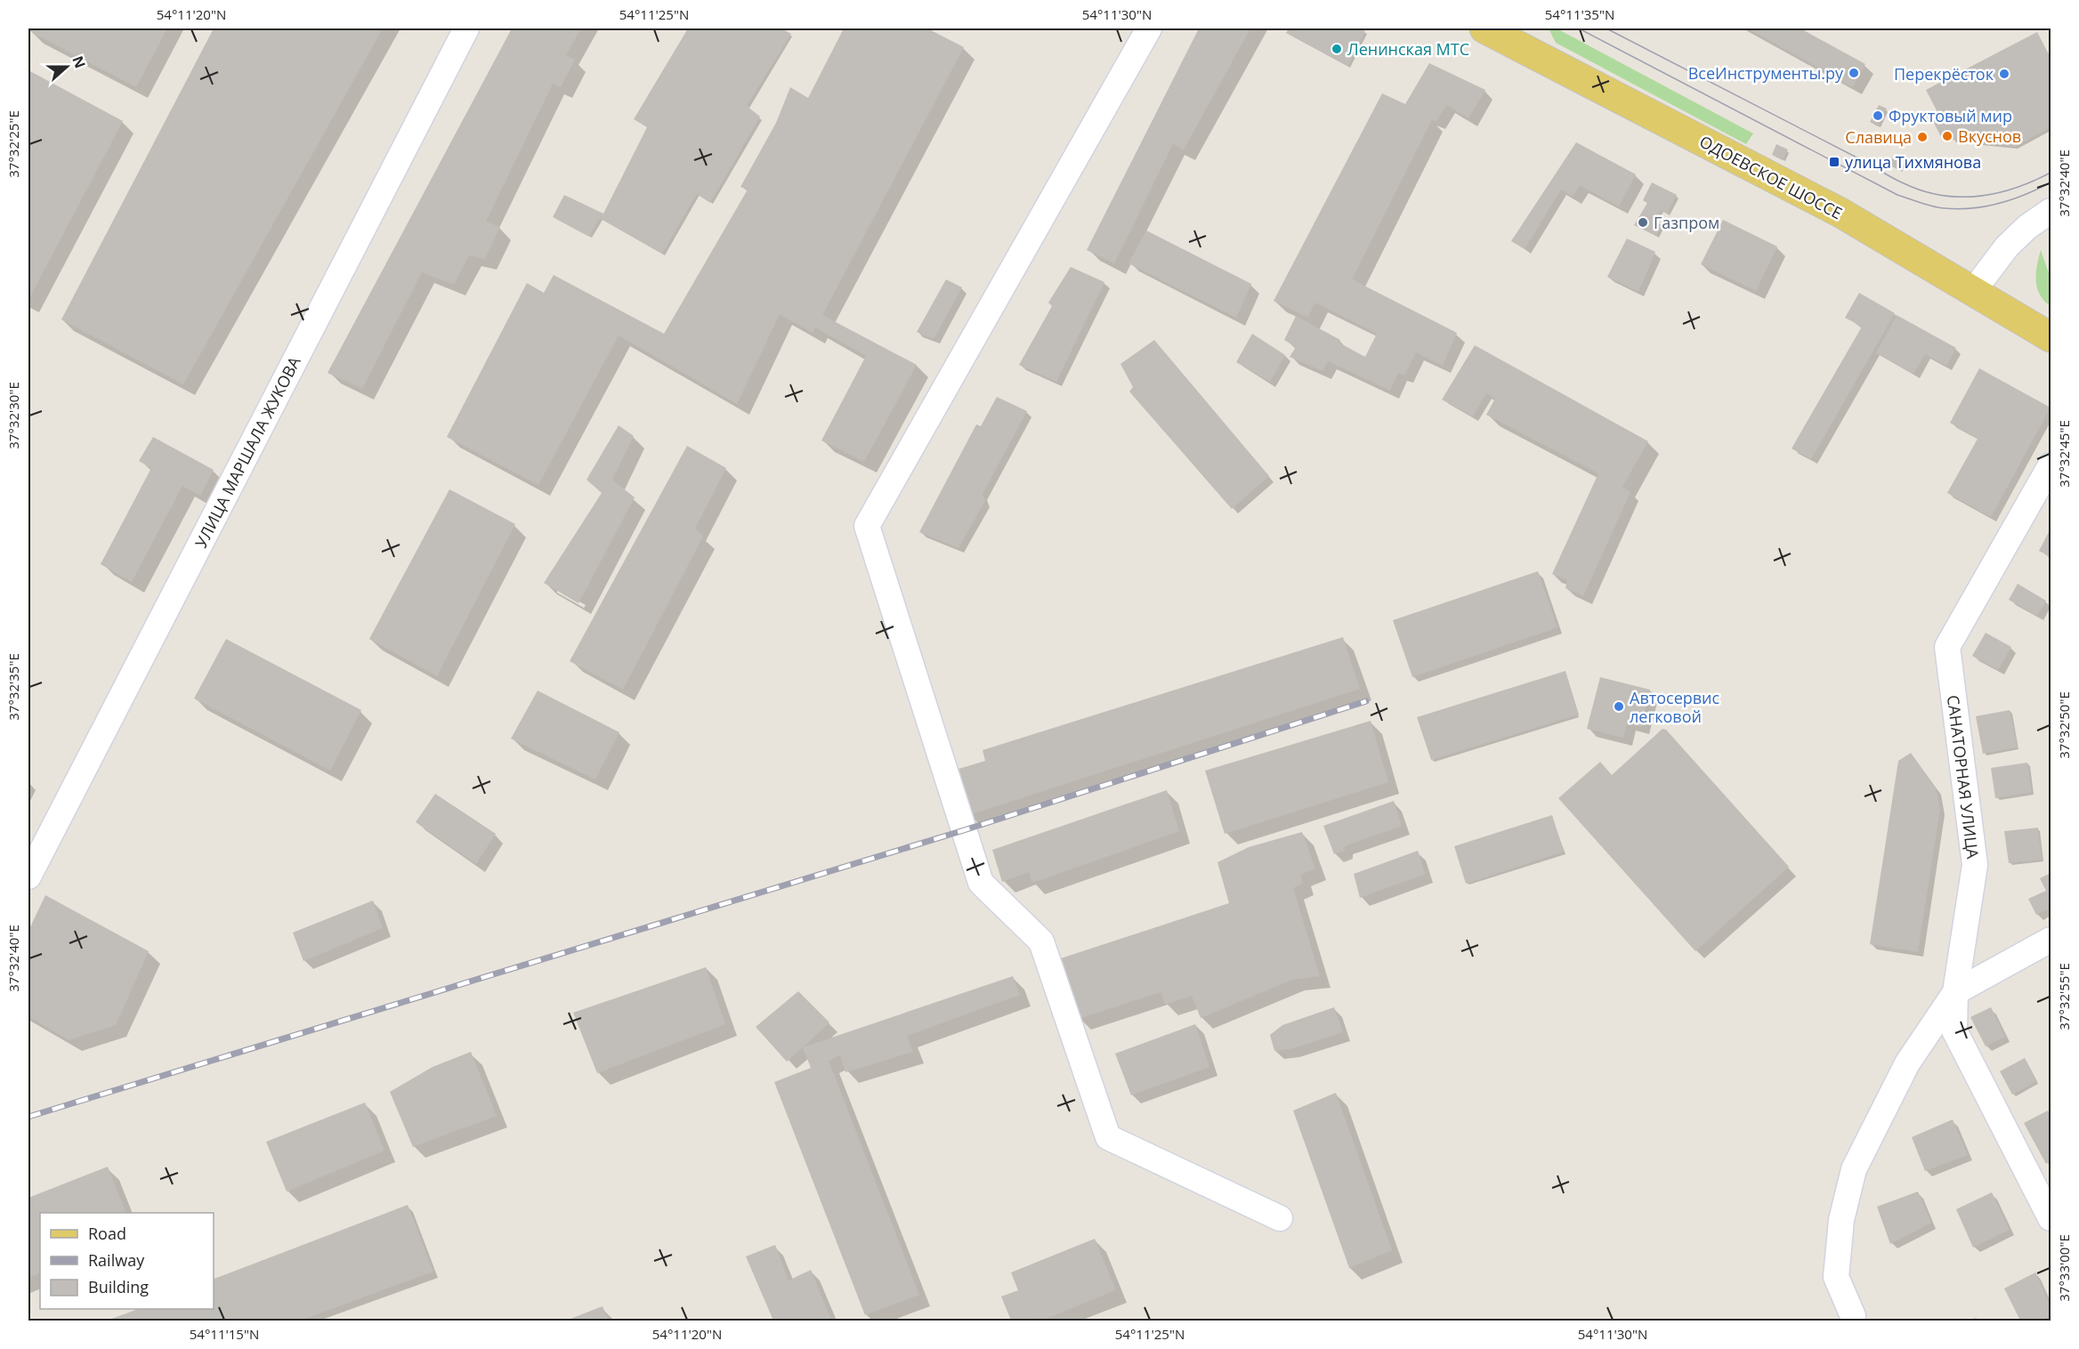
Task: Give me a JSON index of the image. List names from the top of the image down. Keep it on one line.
{"streets":{"main road":["ОДОЕВСКОЕ ШОССЕ"],"street":["УЛИЦА МАРШАЛА ЖУКОВА","САНАТОРНАЯ УЛИЦА"]},"places":{"other":["Ленинская МТС","ВсеИнструменты.ру","Перекрёсток","Фруктовый мир","Вкуснов","Славица","Газпром","Автосервис легковой"],"transit":["улица Тихмянова"]},"legend":["Road","Railway","Building"],"north":"right","coordinates":["54°11'20\"N","54°11'25\"N","54°11'30\"N","54°11'35\"N","37°32'25\"E","37°32'40\"E","37°32'30\"E","37°32'45\"E","37°32'35\"E","37°32'50\"E","37°32'55\"E","37°33'00\"E","54°11'15\"N"]}
